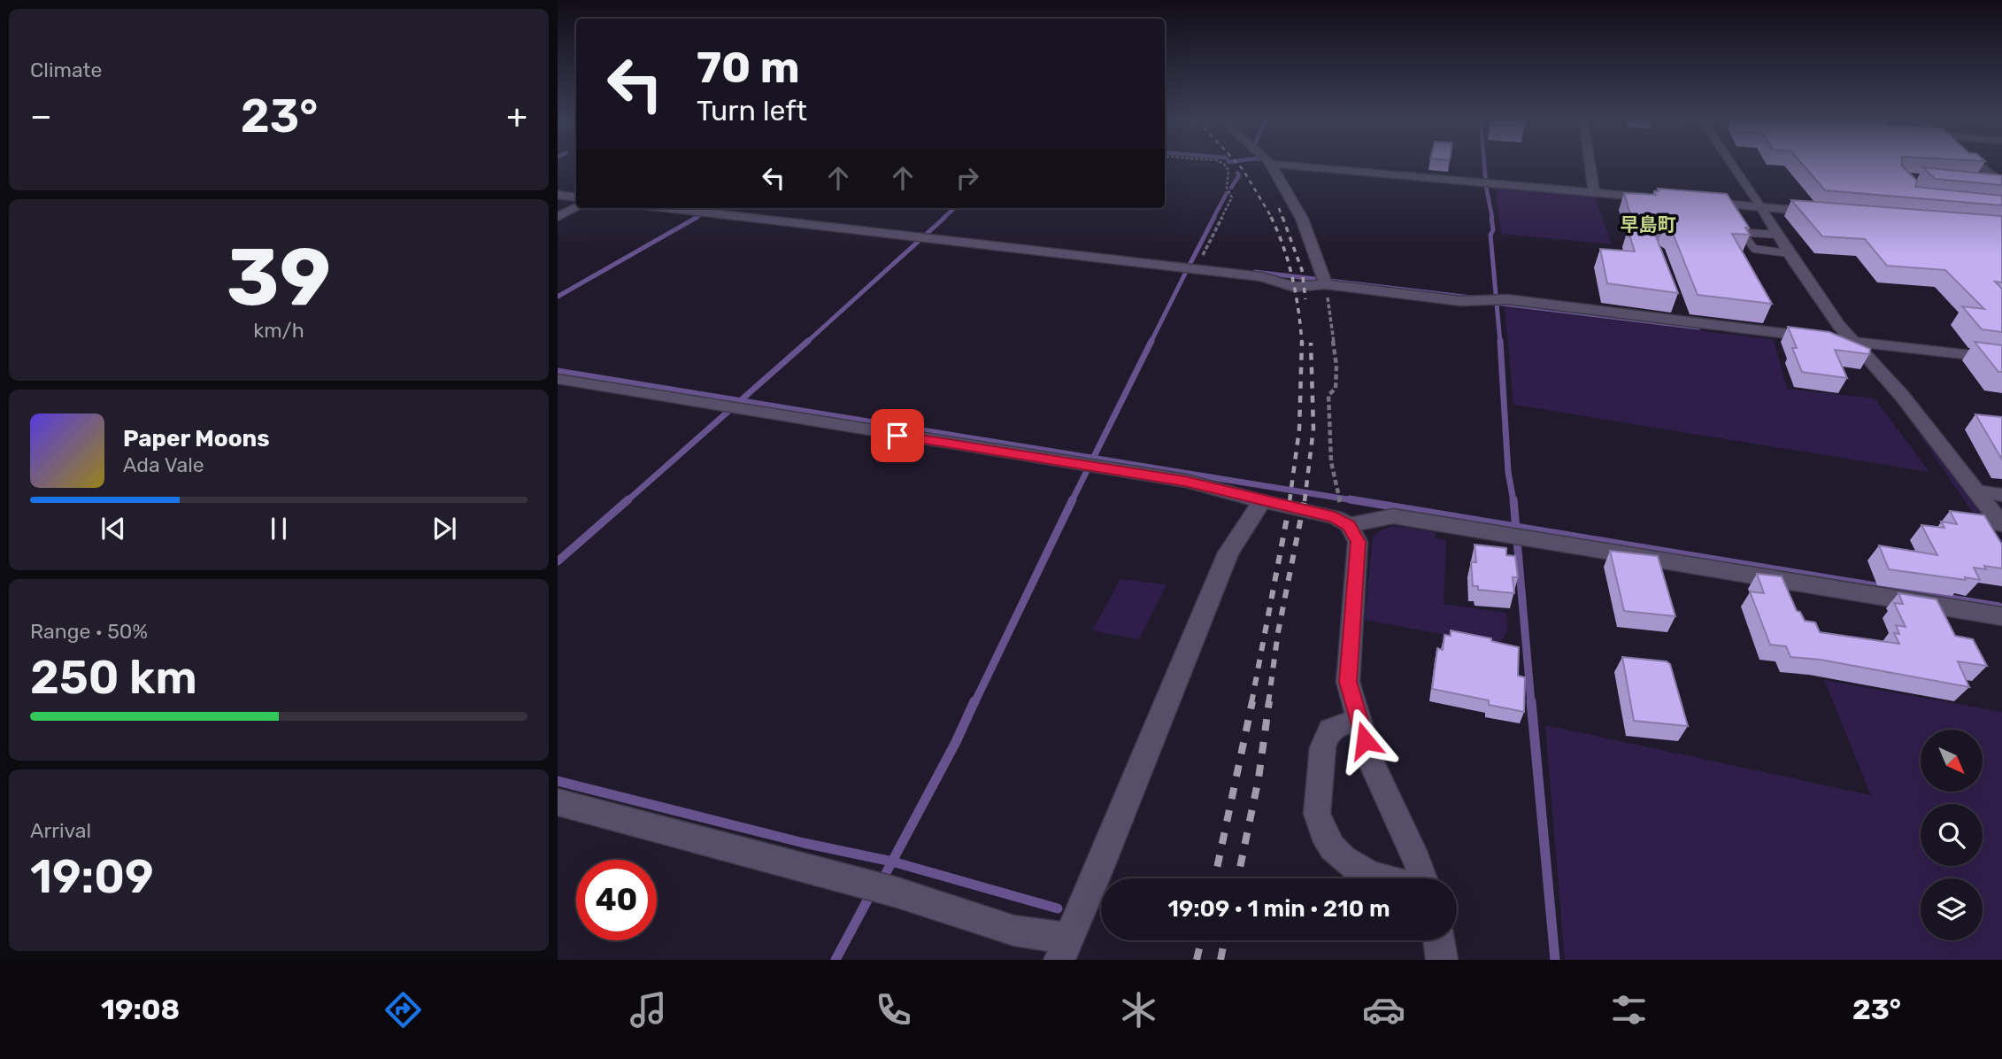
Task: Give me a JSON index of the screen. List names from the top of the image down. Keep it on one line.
{"districts":["早島町"],"north":"bottom right","page":{"tile":["Climate",["39","km/h"],["Range · 50%","250 km"],["Arrival","19:09"]],"turn":["70 m","Turn left"],"heat":["−","23°","+"],"song":["Paper Moons","Ada Vale"],"limit":"40","trip":"19:09 · 1 min · 210 m","tabs":["19:08","23°"]}}
